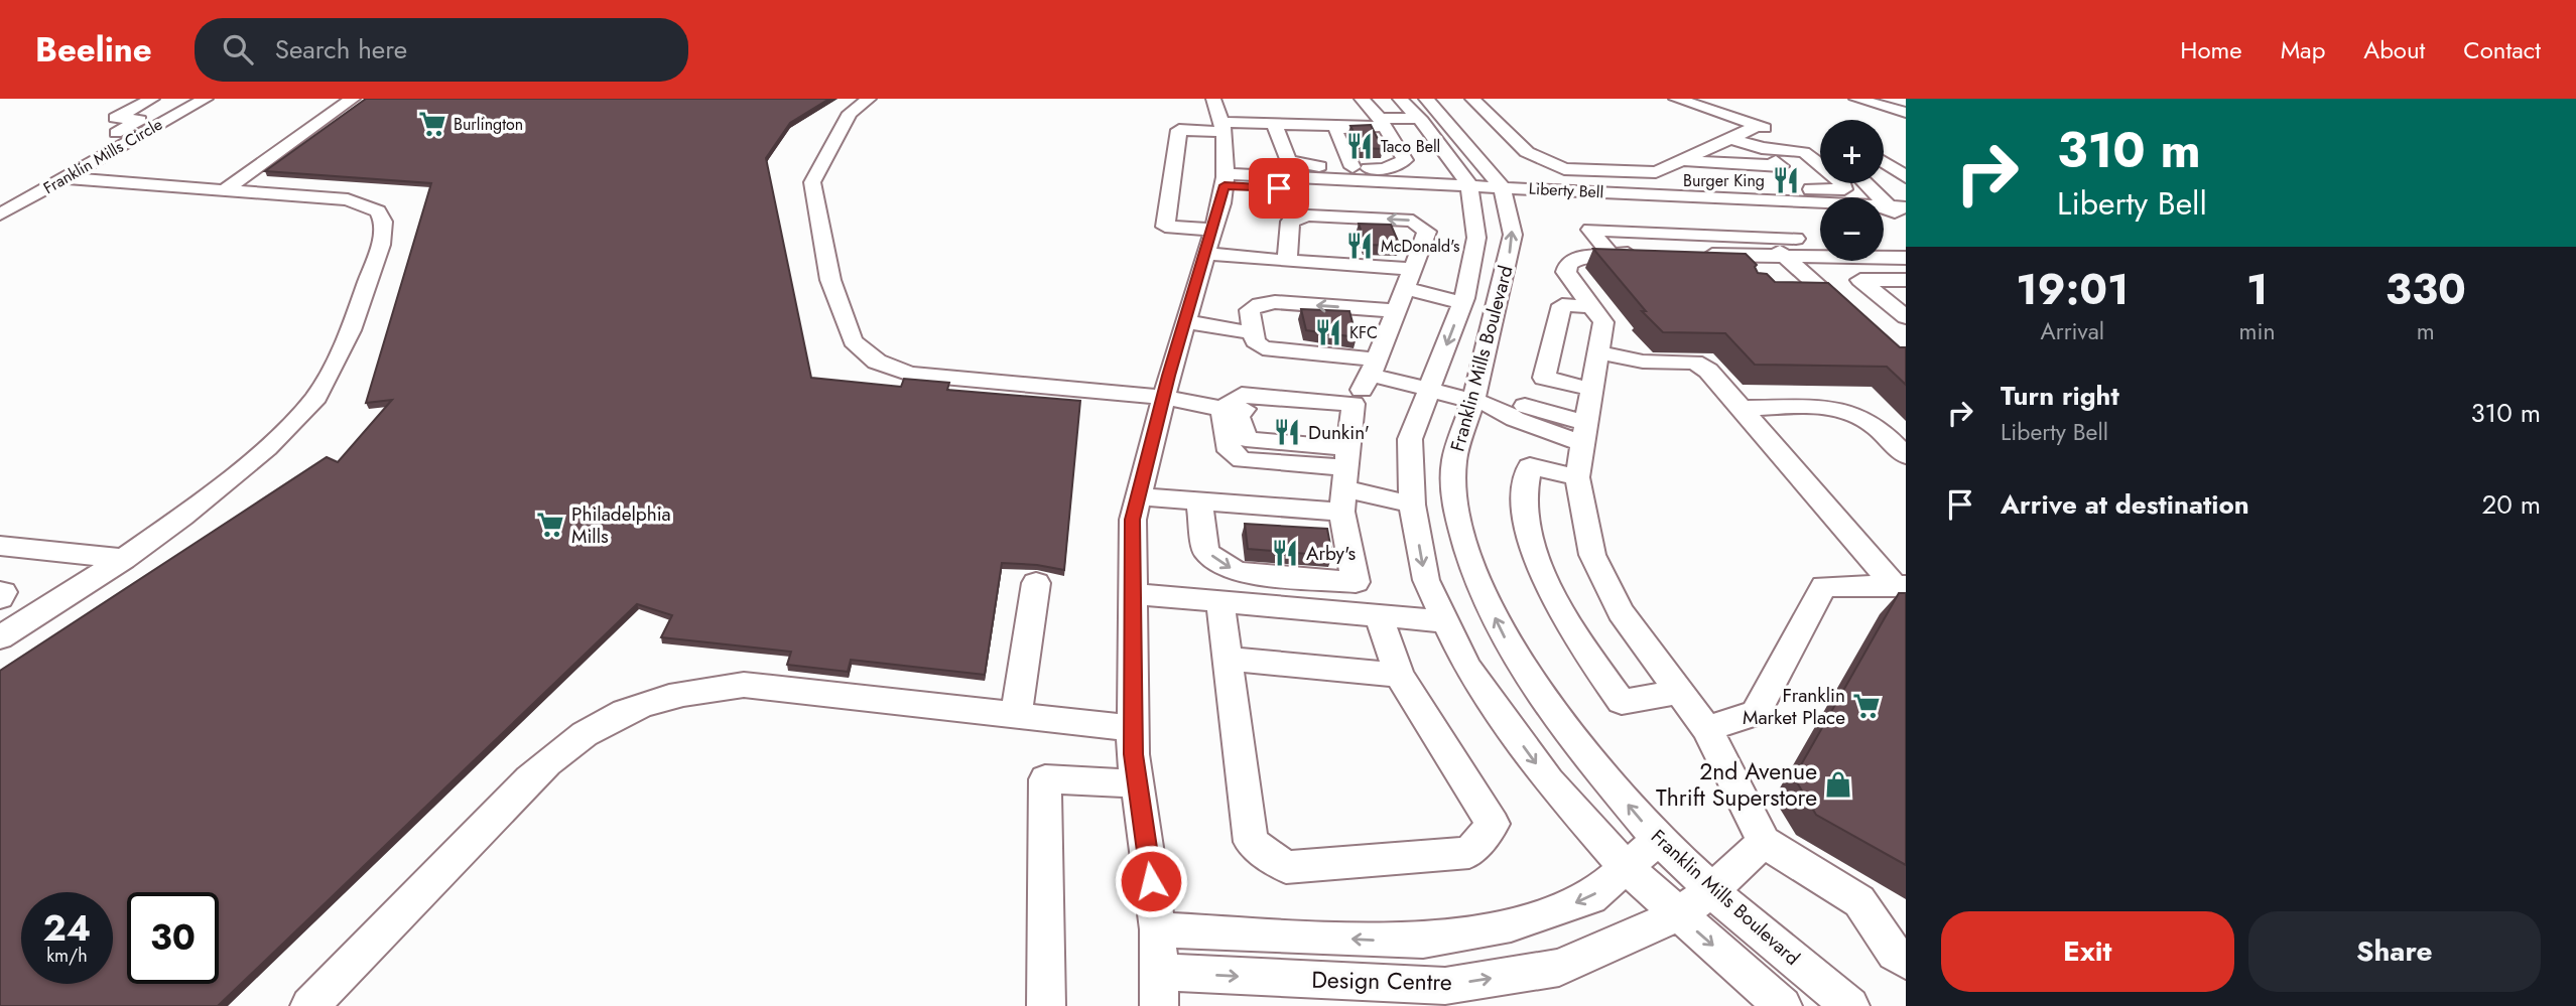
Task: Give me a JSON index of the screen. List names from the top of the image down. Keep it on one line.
{"streets":{"street":["Franklin Mills Circle","Liberty Bell","Franklin Mills Boulevard","Design Centre"]},"crossings":[["Liberty Bell","Franklin Mills Boulevard"],["Franklin Mills Boulevard","Design Centre"]],"places":{"supermarket":["Burlington","Philadelphia Mills","Franklin Market Place"],"restaurant":["Taco Bell","Burger King","McDonald's","KFC","Dunkin'","Arby's"],"shop":["2nd Avenue Thrift Superstore"]},"page":{"header":"Beeline","search":"Search here","nav":["Home","Map","About","Contact"],"turn":["310 m","Liberty Bell"],"map_buttons":["+","−"],"eta":["19:01","Arrival","1","min","330","m"],"list":[{"name":"Turn right","note":"Liberty Bell","value":"310 m"},{"name":"Arrive at destination","value":"20 m"}],"speed":"24 km/h","limit":"30","buttons":["Exit","Share"]}}
